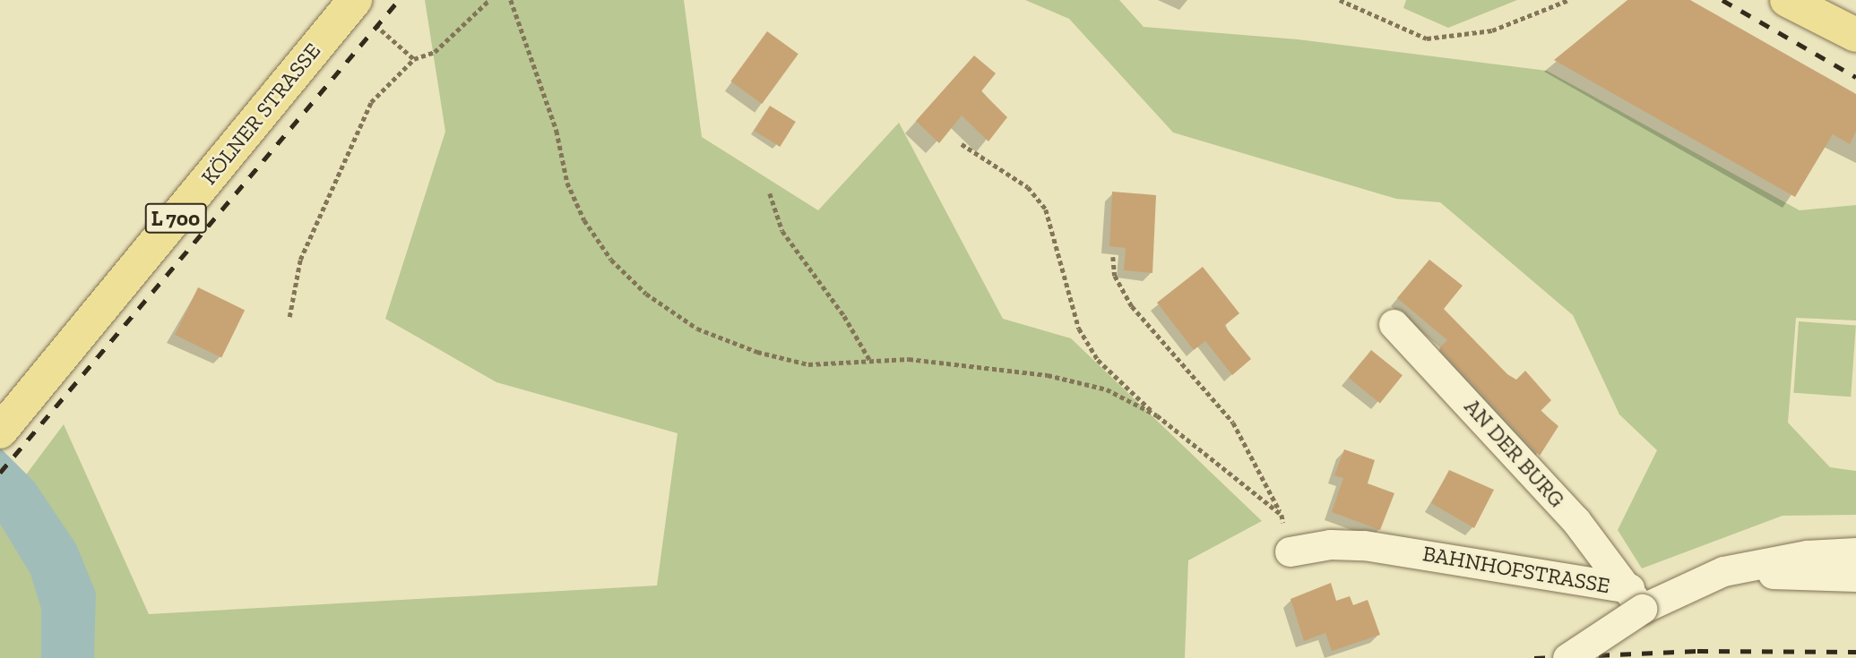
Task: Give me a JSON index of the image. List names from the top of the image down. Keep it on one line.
{"streets":{"main road":["KÖLNER STRASSE","L 700"],"street":["AN DER BURG","BAHNHOFSTRASSE"]},"crossings":[["AN DER BURG","BAHNHOFSTRASSE"]]}
